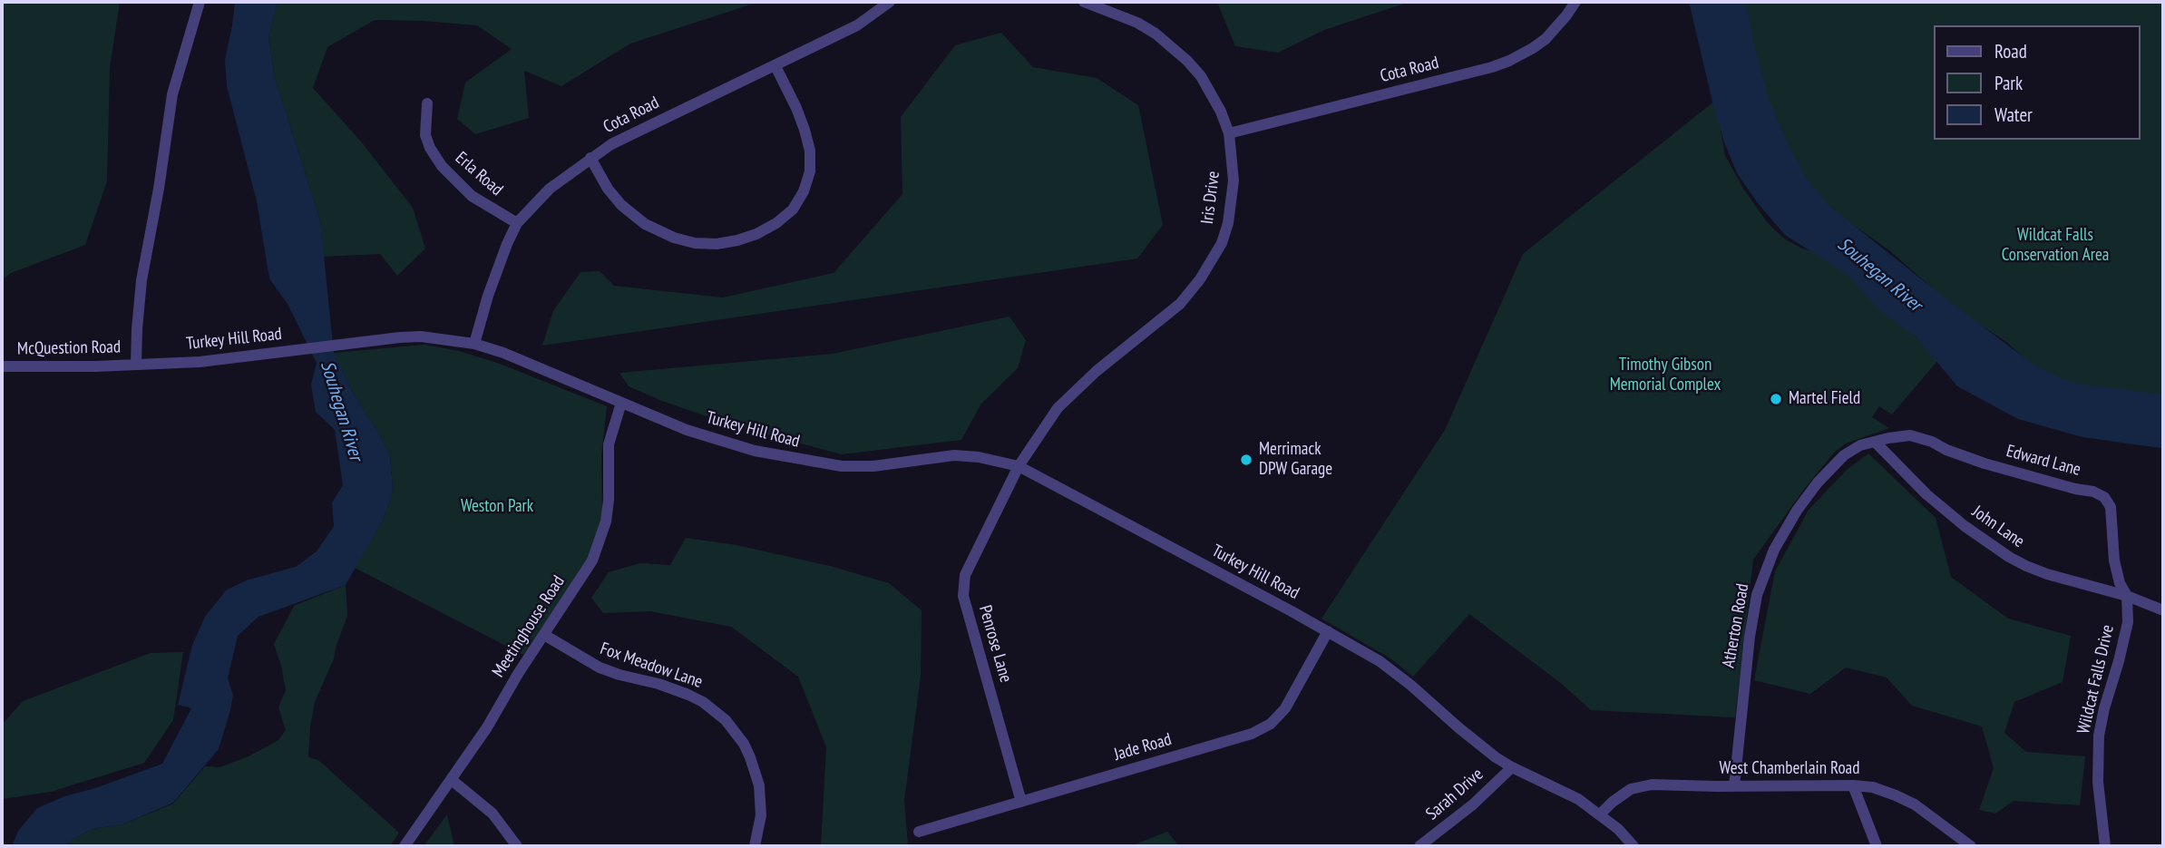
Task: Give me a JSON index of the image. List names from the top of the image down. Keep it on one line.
{"streets":{"street":["Cota Road","Erla Road","Iris Drive","Turkey Hill Road","McQuestion Road","Edward Lane","John Lane","Atherton Road","Meetinghouse Road","Penrose Lane","Fox Meadow Lane","Wildcat Falls Drive","Jade Road","West Chamberlain Road","Sarah Drive"]},"crossings":[["Cota Road","Erla Road"],["Cota Road","Iris Drive"],["Cota Road","Turkey Hill Road"],["Iris Drive","Turkey Hill Road"],["Iris Drive","Penrose Lane"],["Turkey Hill Road","McQuestion Road"],["Turkey Hill Road","Meetinghouse Road"],["Turkey Hill Road","Penrose Lane"],["Turkey Hill Road","Jade Road"],["Turkey Hill Road","West Chamberlain Road"],["Turkey Hill Road","Sarah Drive"],["Edward Lane","John Lane"],["Edward Lane","Atherton Road"],["Edward Lane","Wildcat Falls Drive"],["John Lane","Atherton Road"],["John Lane","Wildcat Falls Drive"],["Atherton Road","West Chamberlain Road"],["Meetinghouse Road","Fox Meadow Lane"],["Penrose Lane","Jade Road"]],"water":["Souhegan River"],"parks":["Wildcat Falls Conservation Area","Timothy Gibson Memorial Complex","Weston Park"],"places":["Martel Field","Merrimack DPW Garage"],"legend":["Road","Park","Water"]}
